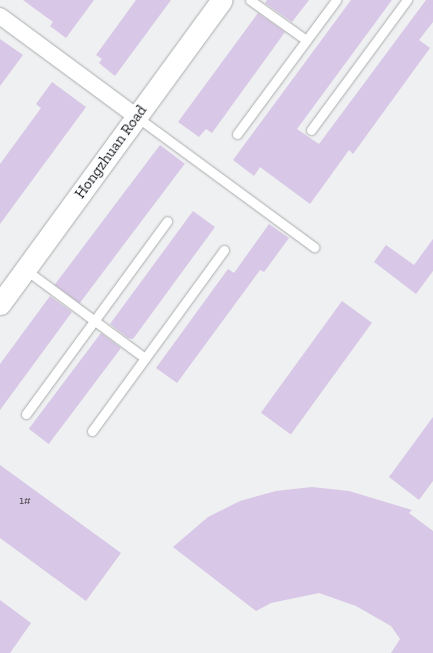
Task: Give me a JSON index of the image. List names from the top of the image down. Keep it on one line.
{"streets":{"street":["Hongzhuan Road"]},"house_numbers":["1#"]}
